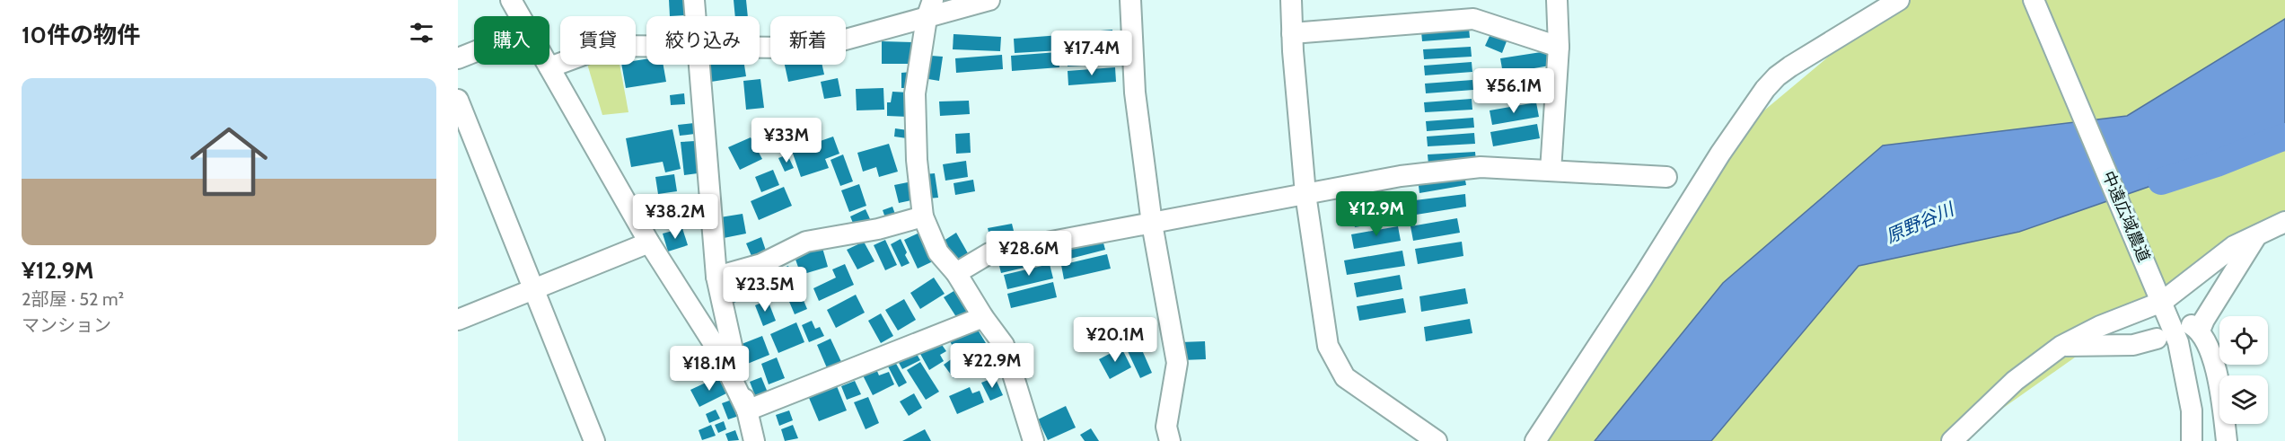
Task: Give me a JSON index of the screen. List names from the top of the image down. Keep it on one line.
{"streets":{"street":["中遠広域農道"]},"water":["原野谷川"],"page":{"heading":"10件の物件","chip":["購入","賃貸","絞り込み","新着"],"price":["¥17.4M","¥56.1M","¥33M","¥12.9M","¥38.2M","¥28.6M","¥23.5M","¥20.1M","¥22.9M","¥18.1M"],"list":[{"name":"¥12.9M","note":"2部屋 · 52 m² · マンション"}]}}
